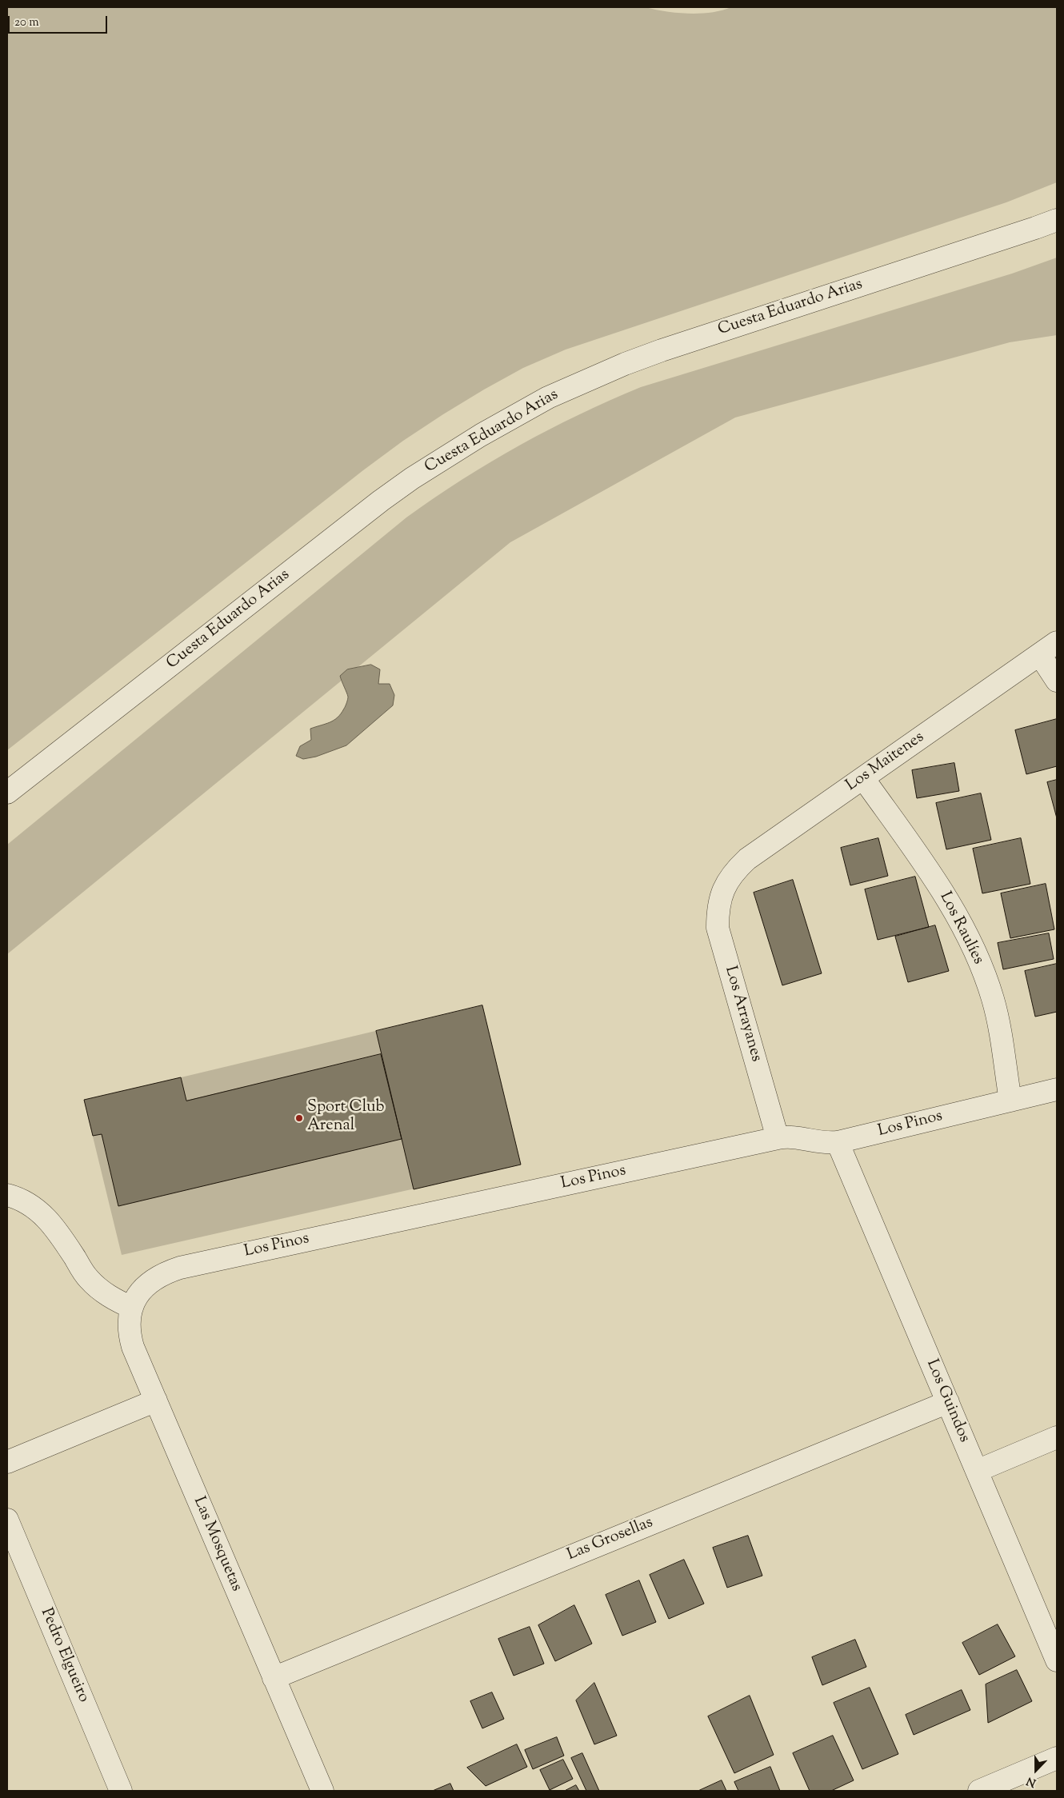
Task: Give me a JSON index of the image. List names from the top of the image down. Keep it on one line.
{"streets":{"street":["Cuesta Eduardo Arias","Los Maitenes","Los Raulíes","Los Arrayanes","Los Pinos","Los Guindos","Las Grosellas","Las Mosquetas","Pedro Elgueiro"]},"crossings":[["Los Maitenes","Los Raulíes"],["Los Maitenes","Los Arrayanes"],["Los Raulíes","Los Pinos"],["Los Arrayanes","Los Pinos"],["Los Pinos","Los Guindos"],["Los Pinos","Las Mosquetas"],["Los Guindos","Las Grosellas"],["Las Grosellas","Las Mosquetas"]],"places":["Sport Club Arenal"],"scale_bar":"20 m","north":"bottom"}
